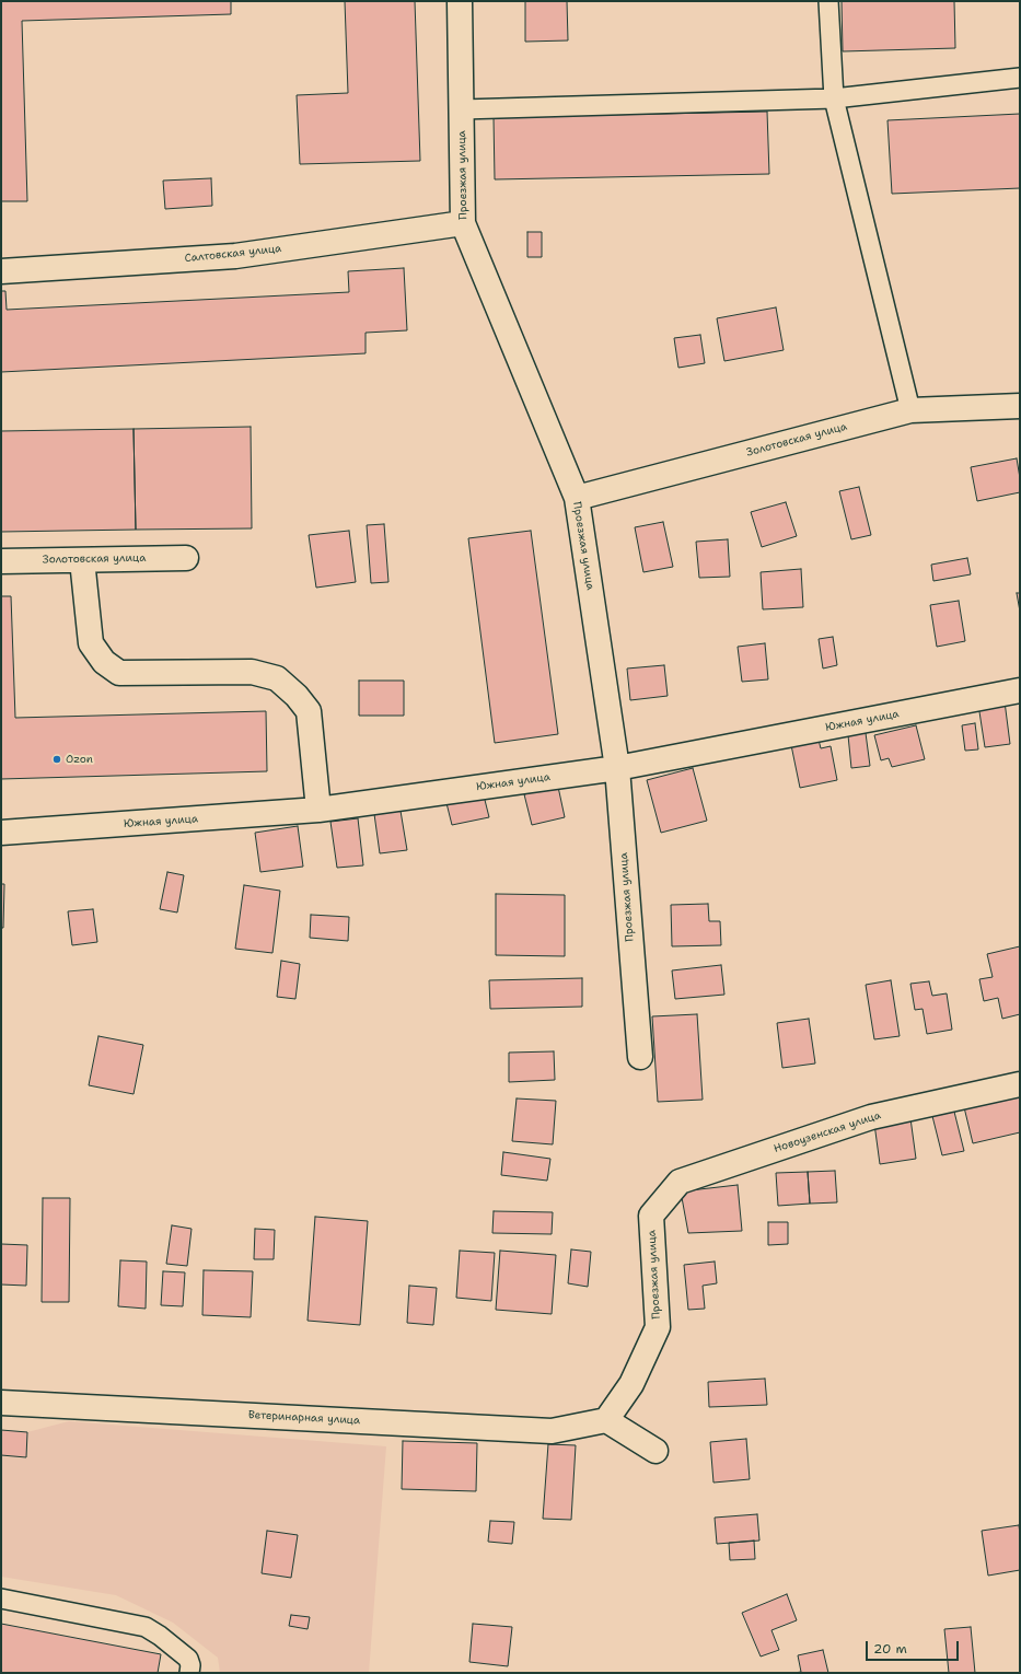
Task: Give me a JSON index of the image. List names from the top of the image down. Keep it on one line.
{"streets":{"street":["Проезжая улица","Салтовская улица","Золотовская улица","Южная улица","Новоузенская улица","Ветеринарная улица"]},"crossings":[["Проезжая улица","Салтовская улица"],["Проезжая улица","Золотовская улица"],["Проезжая улица","Южная улица"],["Проезжая улица","Новоузенская улица"],["Проезжая улица","Ветеринарная улица"]],"places":["Ozon"],"scale_bar":"20 m"}
